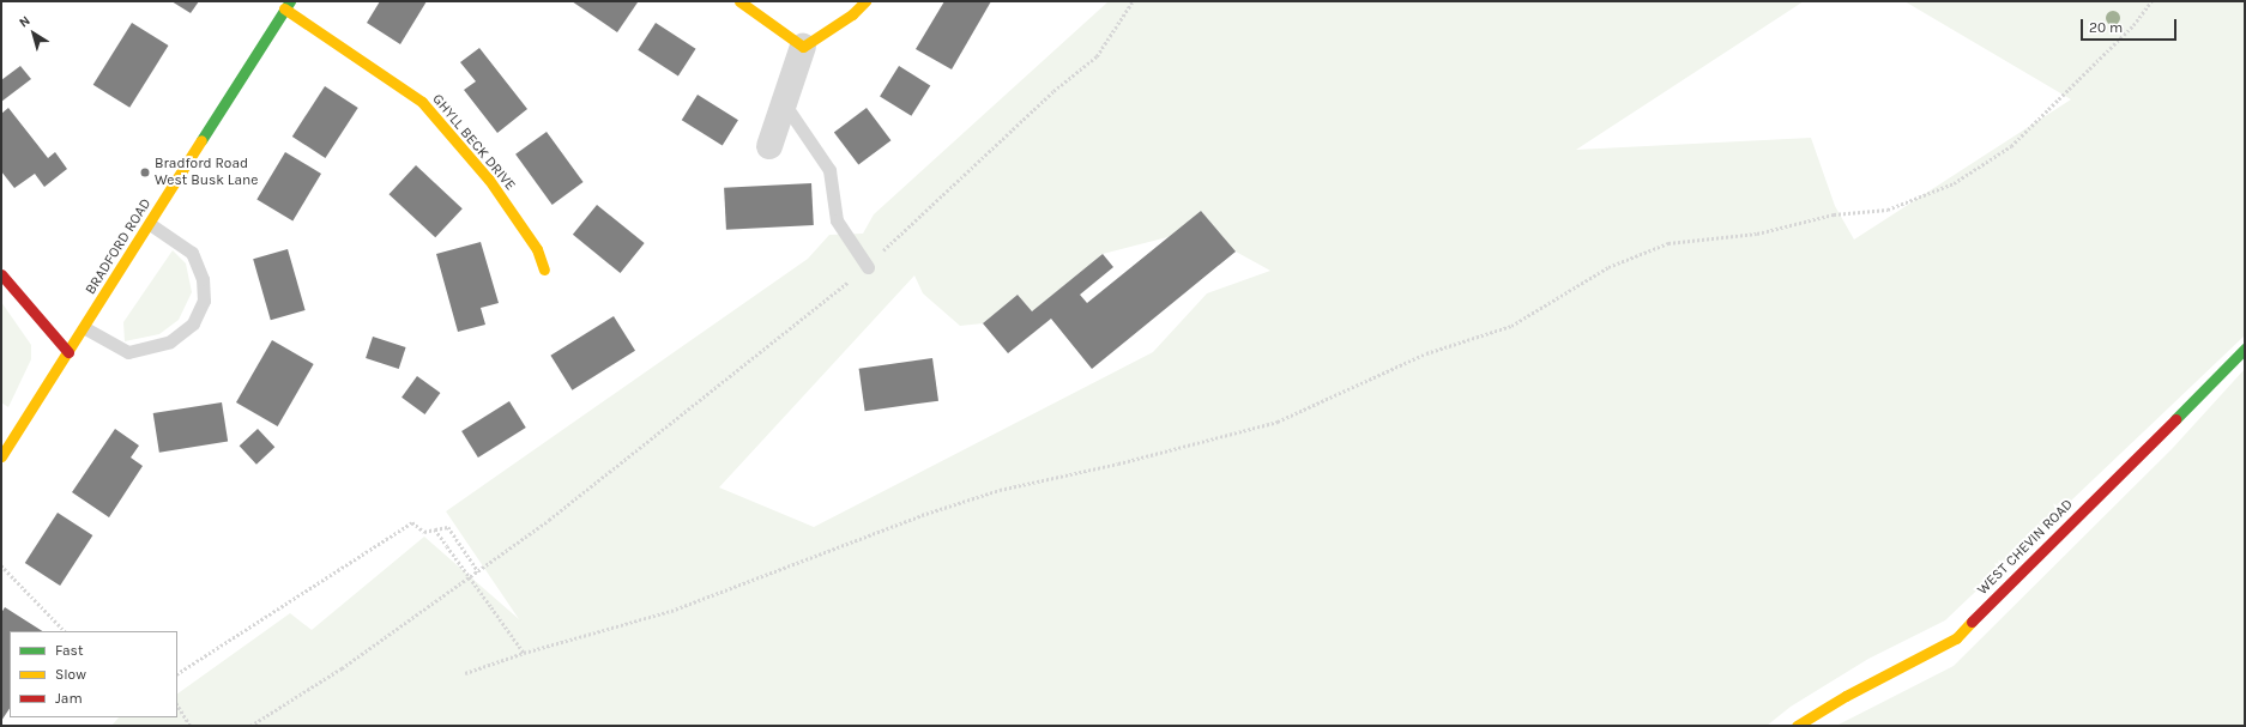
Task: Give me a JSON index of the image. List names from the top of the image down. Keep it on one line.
{"streets":{"street":["GHYLL BECK DRIVE","BRADFORD ROAD","WEST CHEVIN ROAD"]},"crossings":[["GHYLL BECK DRIVE","BRADFORD ROAD"]],"places":["Bradford Road West Busk Lane"],"legend":["Fast","Slow","Jam"],"scale_bar":"20 m","north":"top left"}
